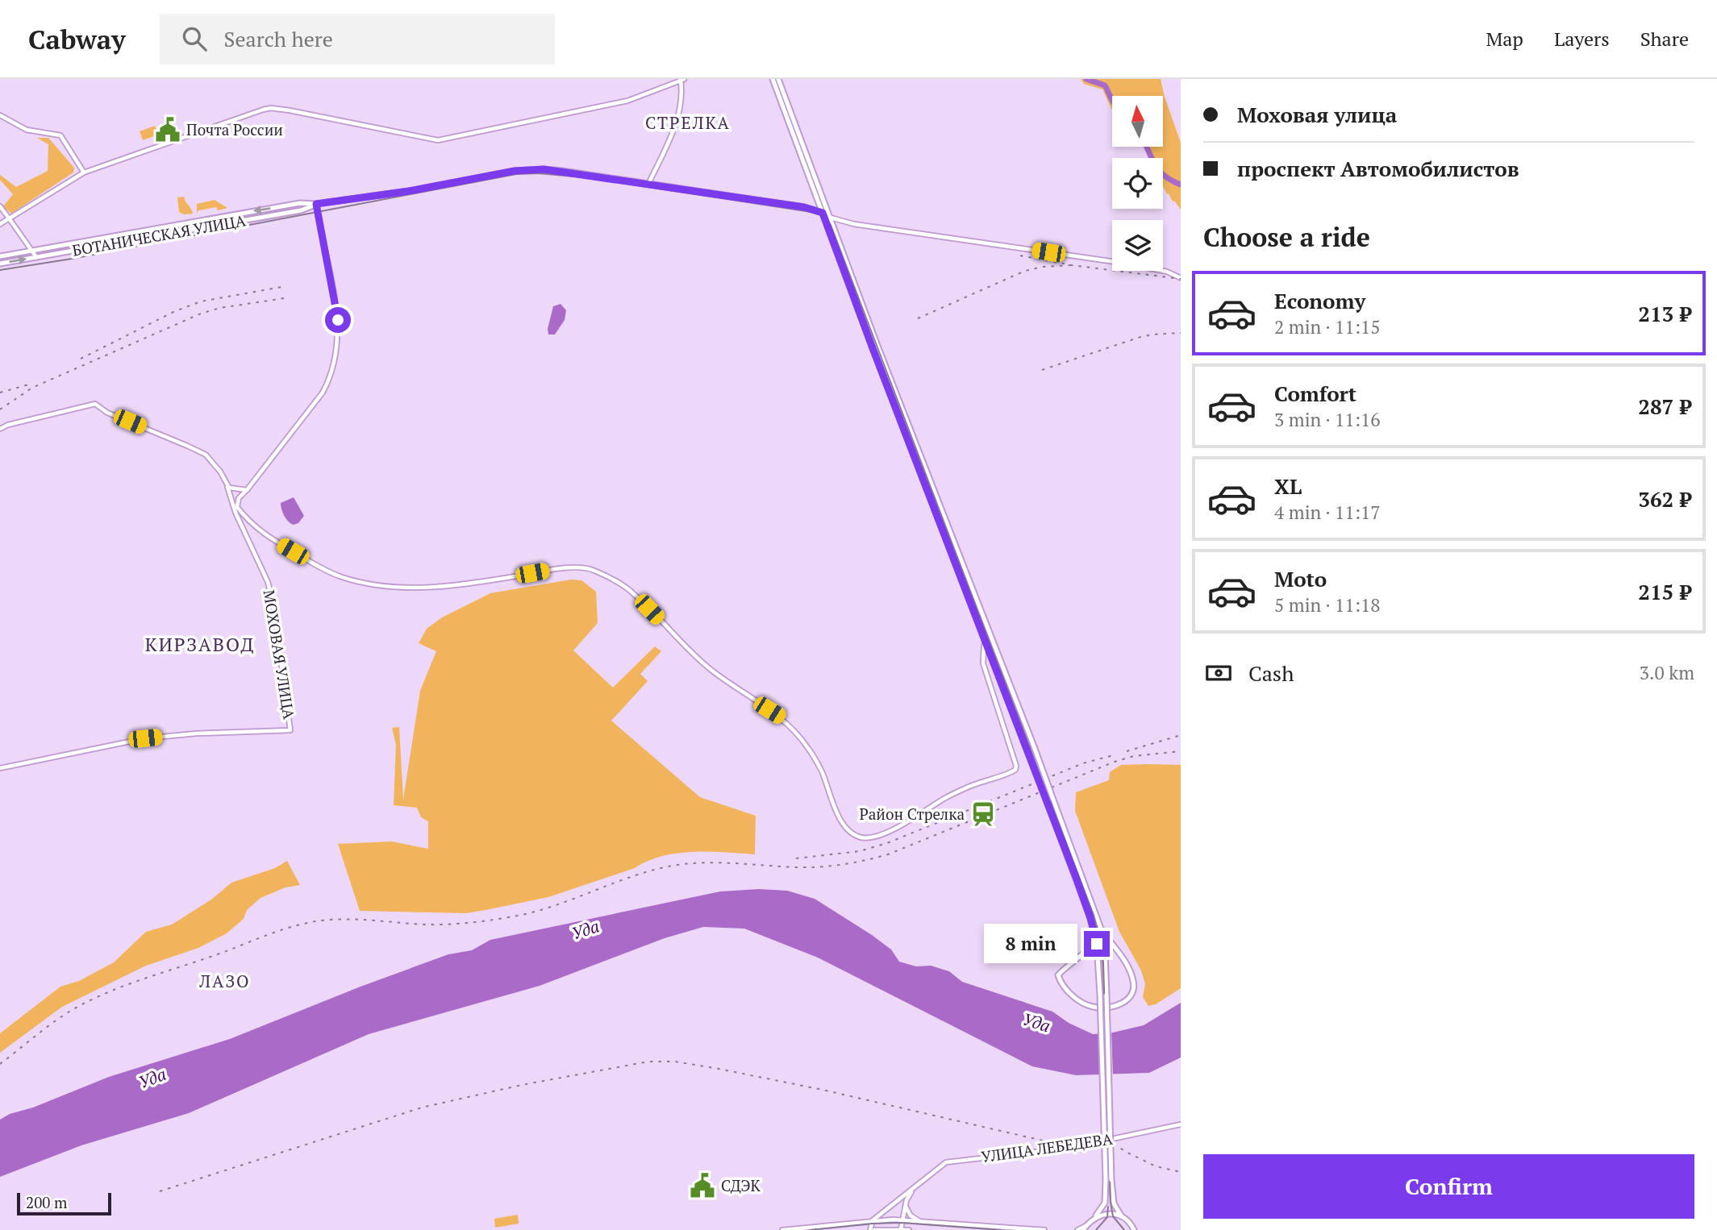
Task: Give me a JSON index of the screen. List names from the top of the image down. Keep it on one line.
{"streets":{"main road":["БОТАНИЧЕСКАЯ УЛИЦА"],"street":["МОХОВАЯ УЛИЦА","УЛИЦА ЛЕБЕДЕВА"]},"districts":["СТРЕЛКА","КИРЗАВОД","ЛАЗО"],"water":["Уда"],"places":{"public building":["Почта России","СДЭК"],"station":["Район Стрелка"]},"scale_bar":"200 m","north":"top","page":{"header":"Cabway","search":"Search here","nav":["Map","Layers","Share"],"banner":["Моховая улица","проспект Автомобилистов"],"heading":"Choose a ride","list":[{"name":"Economy","note":"2 min · 11:15","value":"213 ₽"},{"name":"Comfort","note":"3 min · 11:16","value":"287 ₽"},{"name":"XL","note":"4 min · 11:17","value":"362 ₽"},{"name":"Moto","note":"5 min · 11:18","value":"215 ₽"}],"pay":["Cash","3.0 km"],"bubble":"8 min","buttons":"Confirm","scale":"200 m"}}
